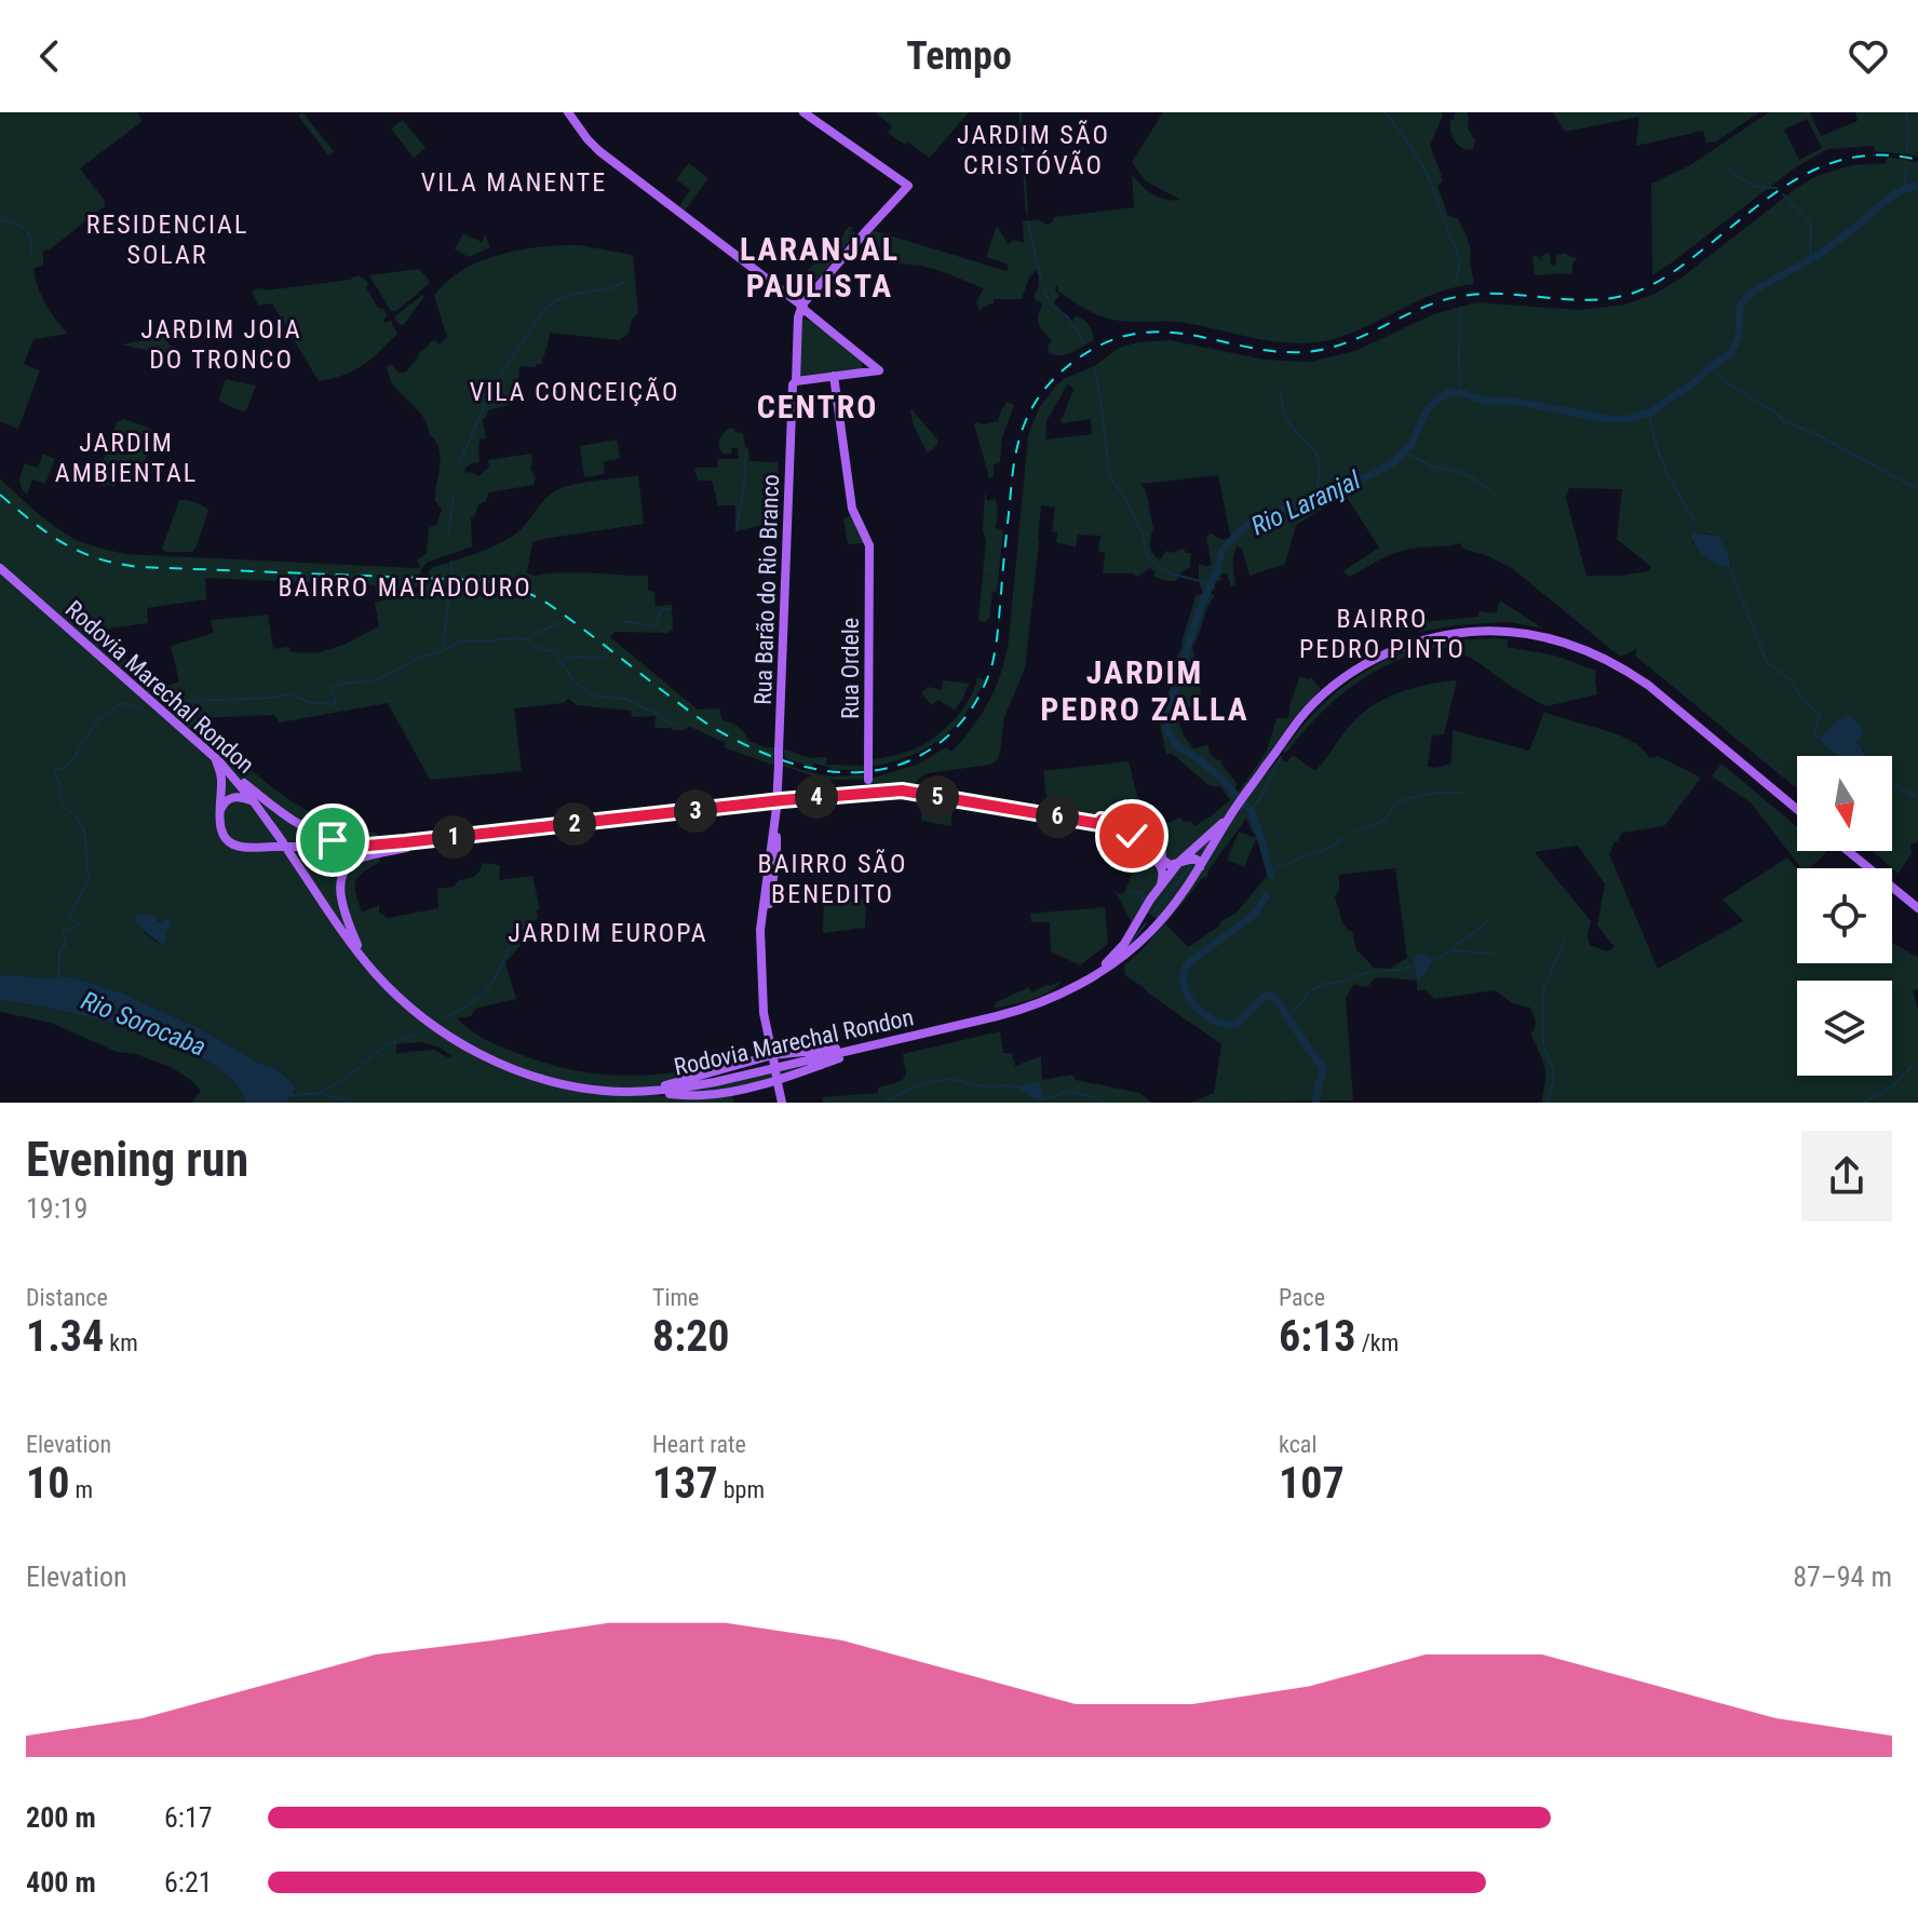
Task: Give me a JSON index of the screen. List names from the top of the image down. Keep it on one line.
{"streets":{"main road":["Rua Barão do Rio Branco","Rua Ordele","Rodovia Marechal Rondon"]},"districts":["JARDIM SÃO CRISTÓVÃO","VILA MANENTE","RESIDENCIAL SOLAR","LARANJAL PAULISTA","JARDIM JOIA DO TRONCO","VILA CONCEIÇÃO","CENTRO","JARDIM AMBIENTAL","BAIRRO MATADOURO","BAIRRO PEDRO PINTO","JARDIM PEDRO ZALLA","BAIRRO SÃO BENEDITO","JARDIM EUROPA"],"water":["Rio Laranjal","Rio Sorocaba"],"north":"bottom","page":{"header":"Tempo","pins":["4","5","3","6","2","1"],"heading":["Evening run","19:19"],"stats":[["Distance","1.34 km"],["Time","8:20"],["Pace","6:13 /km"],["Elevation","10 m"],["Heart rate","137 bpm"],["kcal","107"]],"chart":["Elevation","87–94 m"],"list":[{"name":"200 m","note":"6:17"},{"name":"400 m","note":"6:21"}]}}
